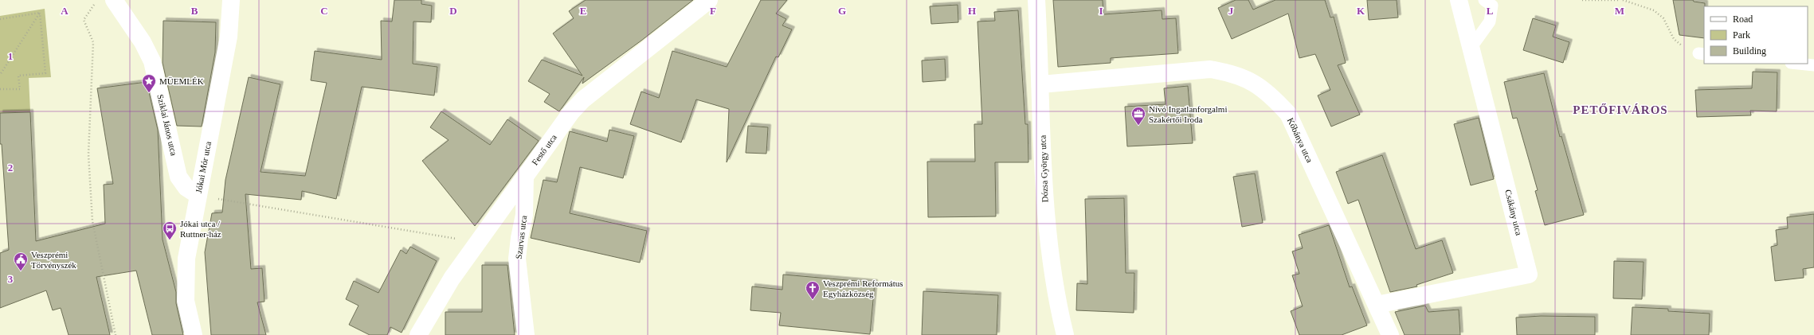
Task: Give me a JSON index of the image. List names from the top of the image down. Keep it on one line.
{"streets":{"street":["Sziklai János utca","Kőbánya utca","Festő utca","Jókai Mór utca","Dózsa György utca","Csákány utca","Szarvas utca"]},"crossings":[["Sziklai János utca","Jókai Mór utca"],["Kőbánya utca","Dózsa György utca"],["Kőbánya utca","Csákány utca"],["Festő utca","Szarvas utca"]],"districts":["PETŐFIVÁROS"],"places":{"place":["MÜEMLÉK"],"office":["Nívó Ingatlanforgalmi Szakértői Iroda"],"bus stop":["Jókai utca / Ruttner-ház"],"public building":["Veszprémi Törvényszék"],"church":["Veszprémi Református Egyházközség"]},"legend":["Road","Park","Building"],"grid":{"columns":["A","B","C","D","E","F","G","H","I","J","K","L","M"],"rows":["1","2","3"]}}
